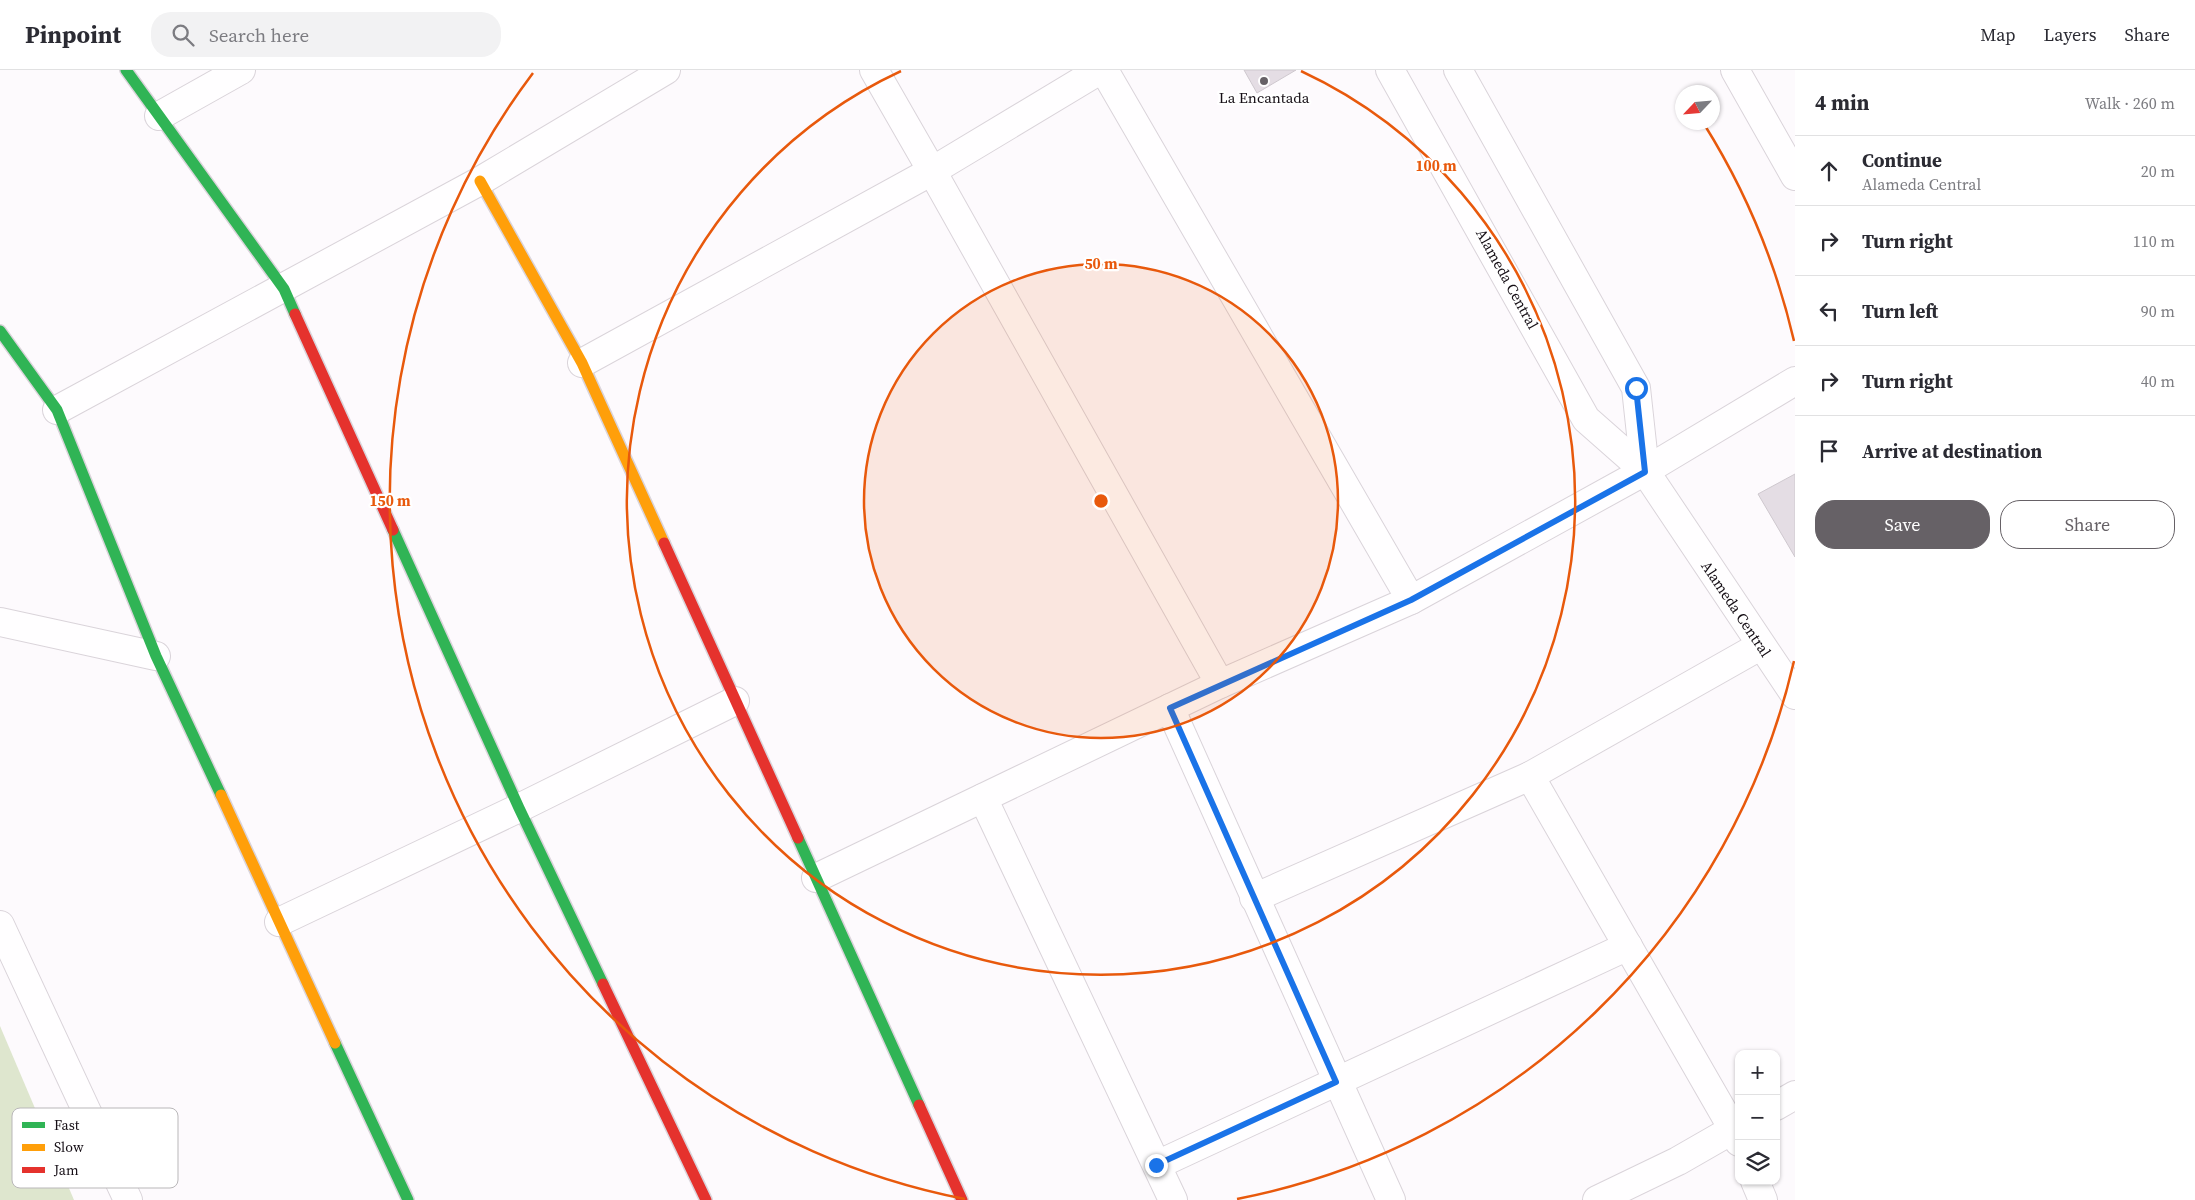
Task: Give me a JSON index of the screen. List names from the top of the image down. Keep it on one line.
{"streets":{"street":["Alameda Central"]},"places":["La Encantada"],"legend":["Fast","Slow","Jam"],"north":"bottom left","page":{"header":"Pinpoint","search":"Search here","nav":["Map","Layers","Share"],"heading":["4 min","Walk · 260 m"],"list":[["Continue","Alameda Central","20 m"],["Turn right","110 m"],["Turn left","90 m"],["Turn right","40 m"],"Arrive at destination"],"buttons":["Save","Share"],"map_buttons":["+","−"]},"rings":["100 m","50 m","150 m"]}
